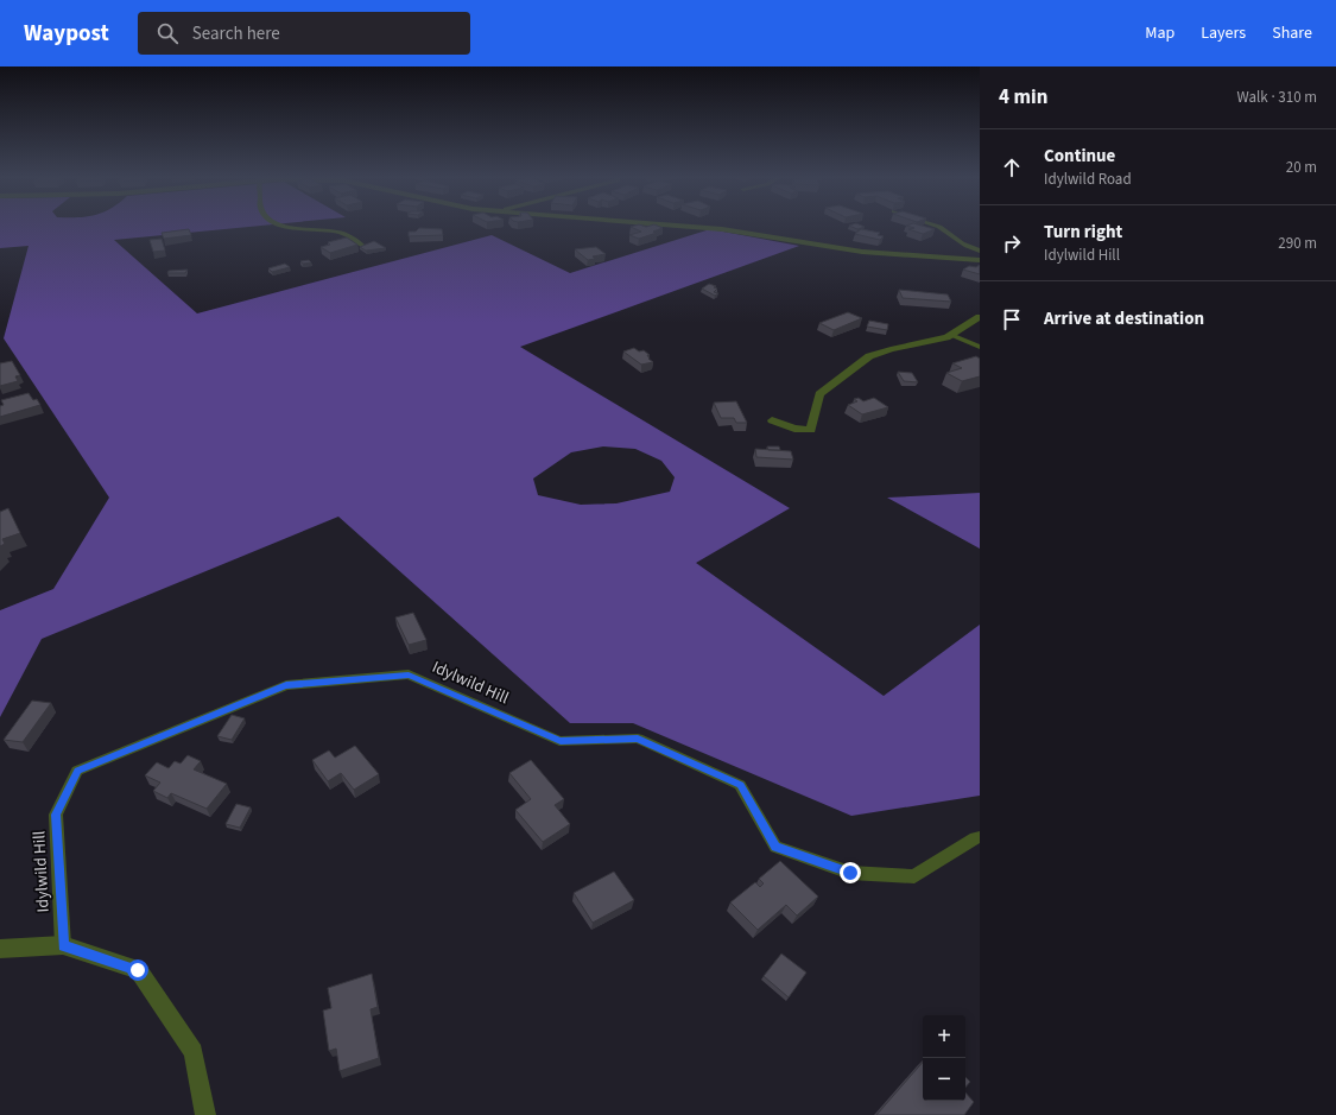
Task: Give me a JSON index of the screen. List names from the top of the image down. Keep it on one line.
{"streets":{"lane":["Idylwild Hill"]},"page":{"header":"Waypost","search":"Search here","nav":["Map","Layers","Share"],"heading":["4 min","Walk · 310 m"],"list":[["Continue","Idylwild Road","20 m"],["Turn right","Idylwild Hill","290 m"],"Arrive at destination"],"map_buttons":["+","−"]}}
